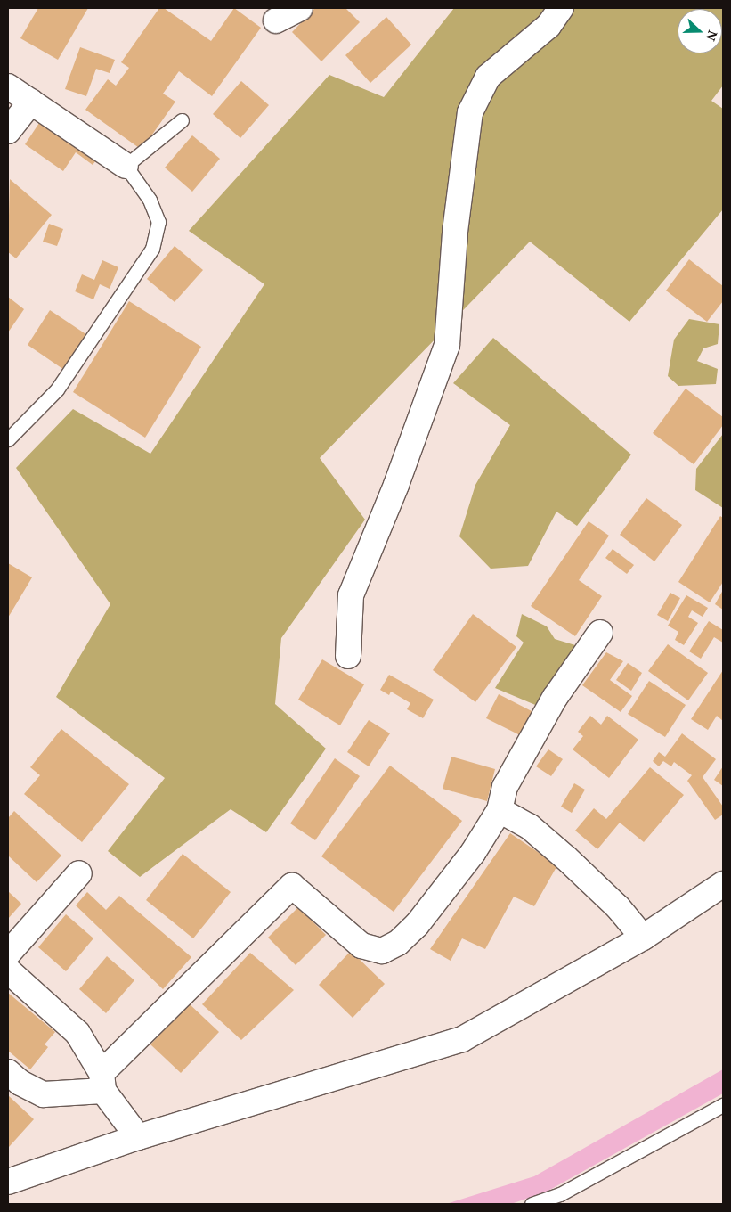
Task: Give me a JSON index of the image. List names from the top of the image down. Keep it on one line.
{"north":"right"}
